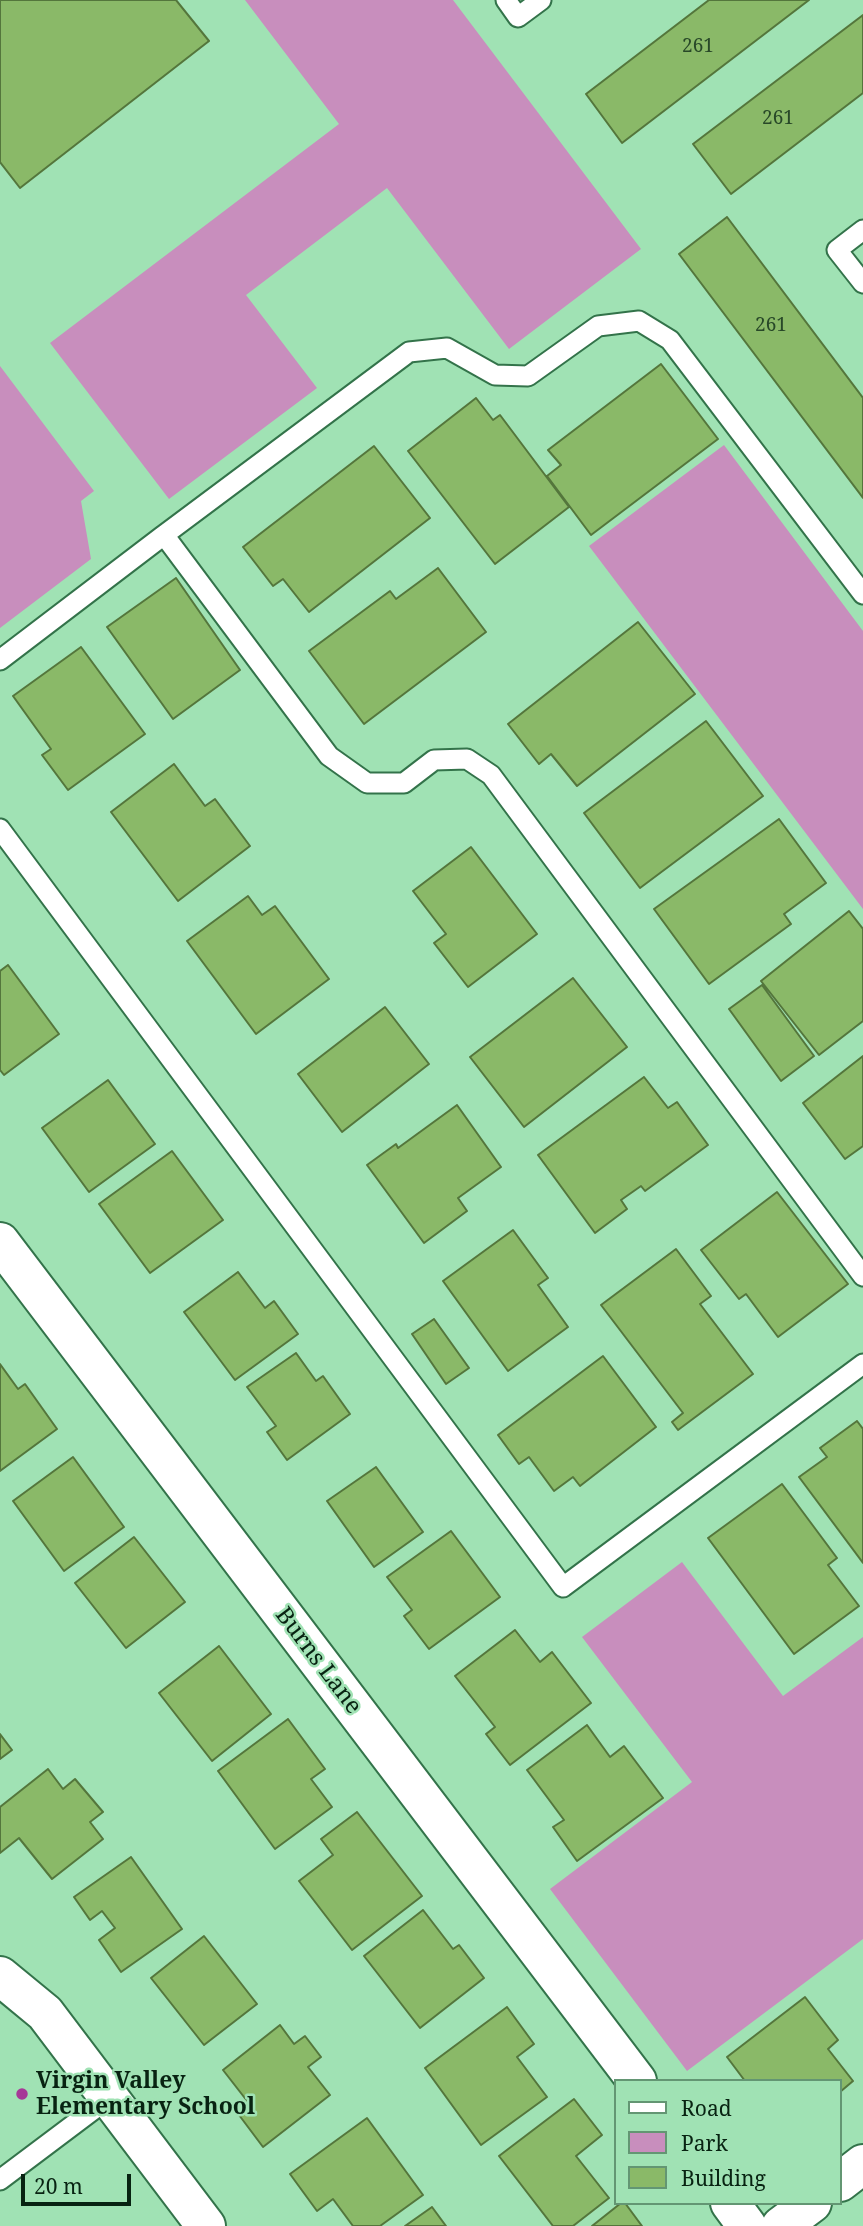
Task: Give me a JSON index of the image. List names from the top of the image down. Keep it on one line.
{"streets":{"street":["Burns Lane"]},"places":["Virgin Valley Elementary School"],"house_numbers":["261","261","261"],"legend":["Road","Park","Building"],"scale_bar":"20 m"}
